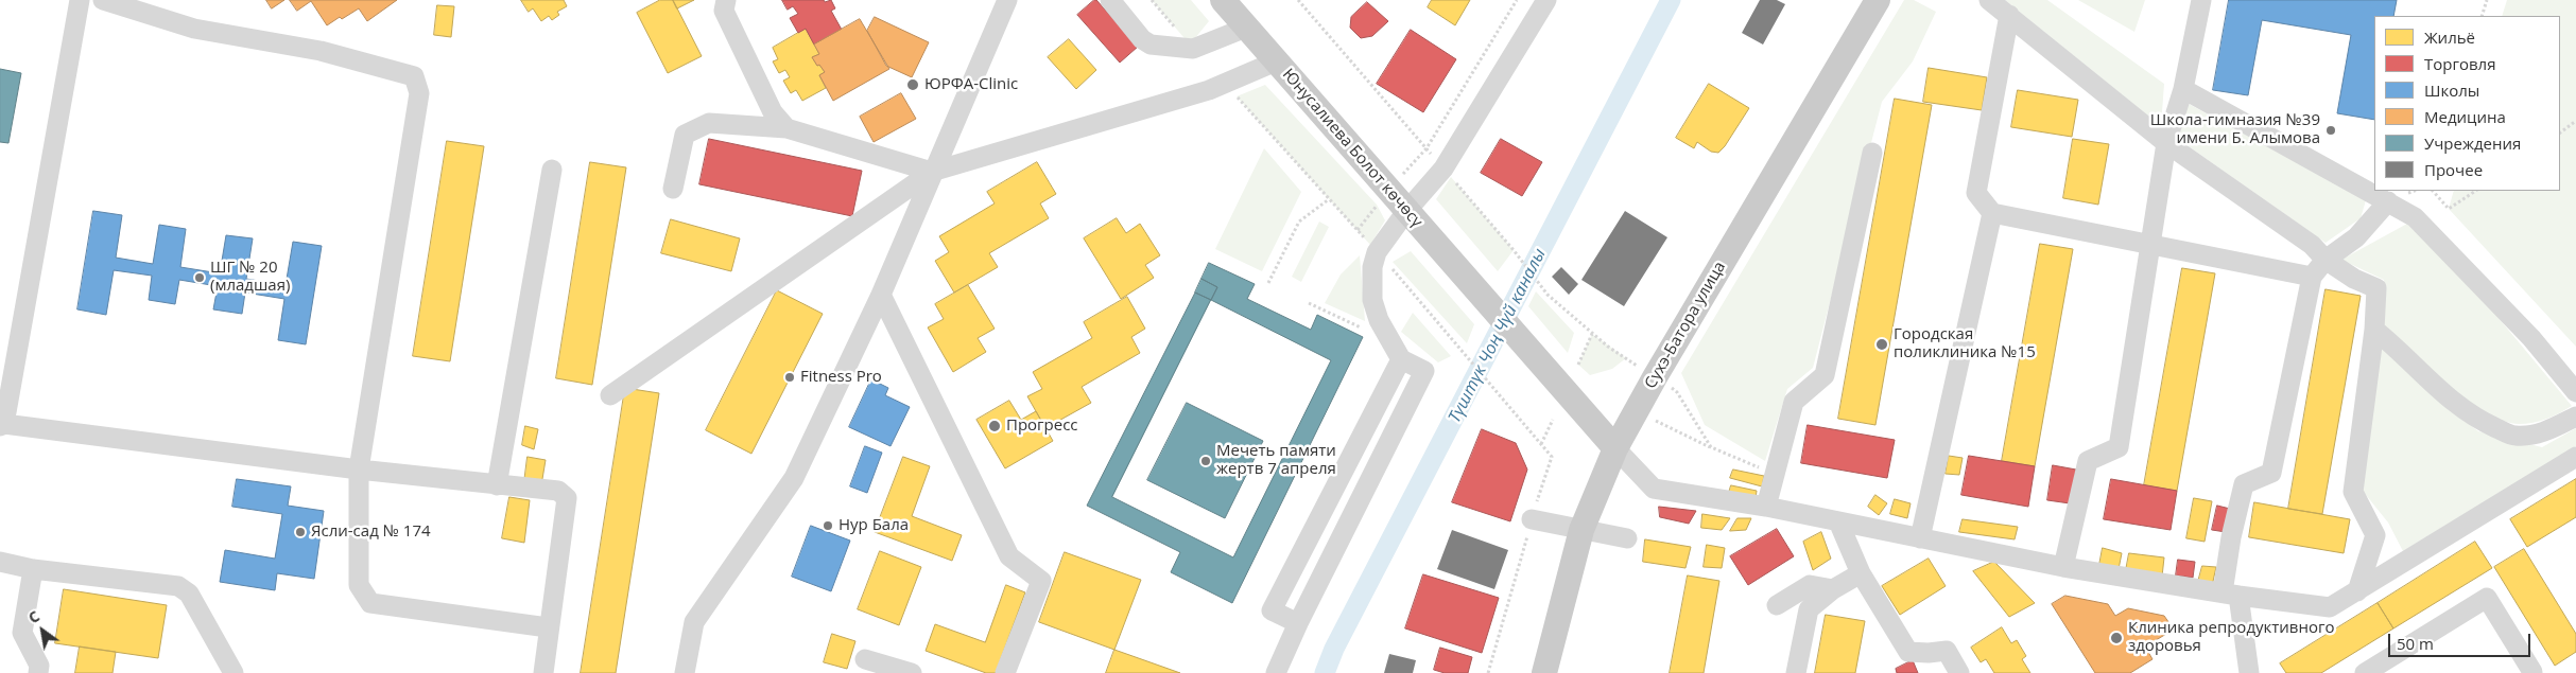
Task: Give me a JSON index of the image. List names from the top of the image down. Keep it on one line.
{"streets":{"main road":["Юнусалиева Болот көчөсү","Сухэ-Батора улица"]},"crossings":[["Юнусалиева Болот көчөсү","Сухэ-Батора улица"]],"water":["Түштүк Чоң Чүй каналы"],"places":["ЮРФА-Clinic","Школа-гимназия №39 имени Б. Алымова","ШГ № 20 (младшая)","Городская поликлиника №15","Fitness Pro","Прогресс","Мечеть памяти жертв 7 апреля","Нур Бала","Ясли-сад № 174","Клиника репродуктивного здоровья"],"legend":["Жильё","Торговля","Школы","Медицина","Учреждения","Прочее"],"scale_bar":"50 m","north":"top left"}
